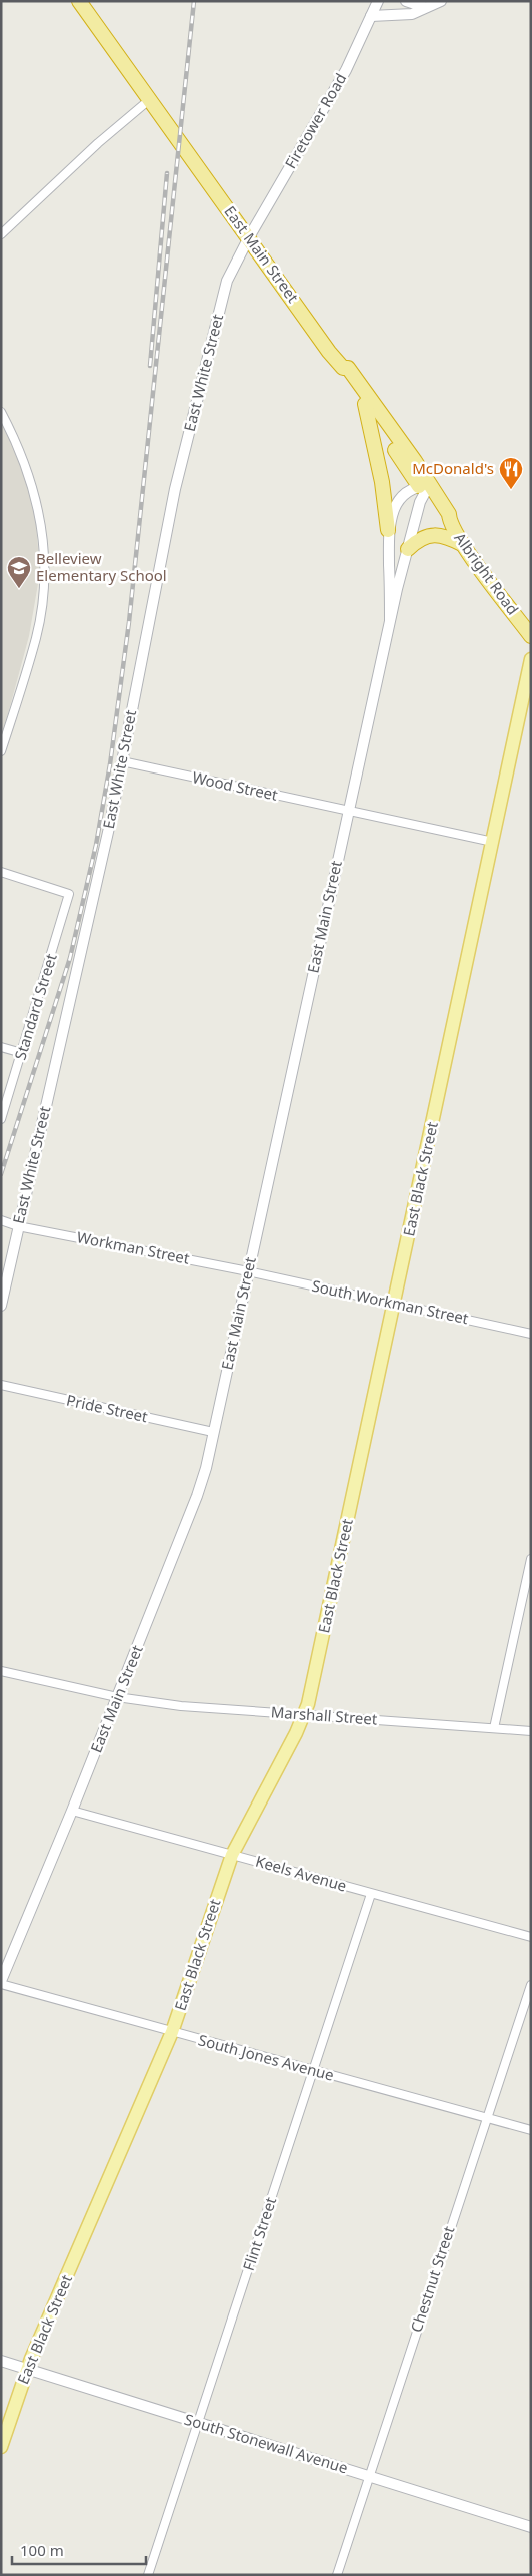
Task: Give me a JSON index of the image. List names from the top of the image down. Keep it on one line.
{"streets":{"highway":["East Main Street","Albright Road"],"main road":["East Black Street"],"street":["Firetower Road","East White Street","Wood Street","Standard Street","Workman Street","South Workman Street","Pride Street","Marshall Street","Keels Avenue","South Jones Avenue","Flint Street","Chestnut Street","South Stonewall Avenue"]},"crossings":[["Firetower Road","East Main Street"],["Firetower Road","East White Street"],["East Main Street","East White Street"],["East Main Street","Albright Road"],["East Main Street","Wood Street"],["East Main Street","Workman Street"],["East Main Street","South Workman Street"],["East Main Street","Pride Street"],["East Main Street","Marshall Street"],["East Main Street","Keels Avenue"],["East Main Street","South Jones Avenue"],["East White Street","Wood Street"],["East White Street","Workman Street"],["Wood Street","East Black Street"],["East Black Street","South Workman Street"],["East Black Street","Marshall Street"],["East Black Street","Keels Avenue"],["East Black Street","South Jones Avenue"],["East Black Street","South Stonewall Avenue"],["Workman Street","South Workman Street"],["Keels Avenue","Flint Street"],["South Jones Avenue","Flint Street"],["South Jones Avenue","Chestnut Street"],["Flint Street","South Stonewall Avenue"],["Chestnut Street","South Stonewall Avenue"]],"places":{"restaurant":["McDonald's"],"school or university":["Belleview Elementary School"]},"scale_bar":"100 m"}
